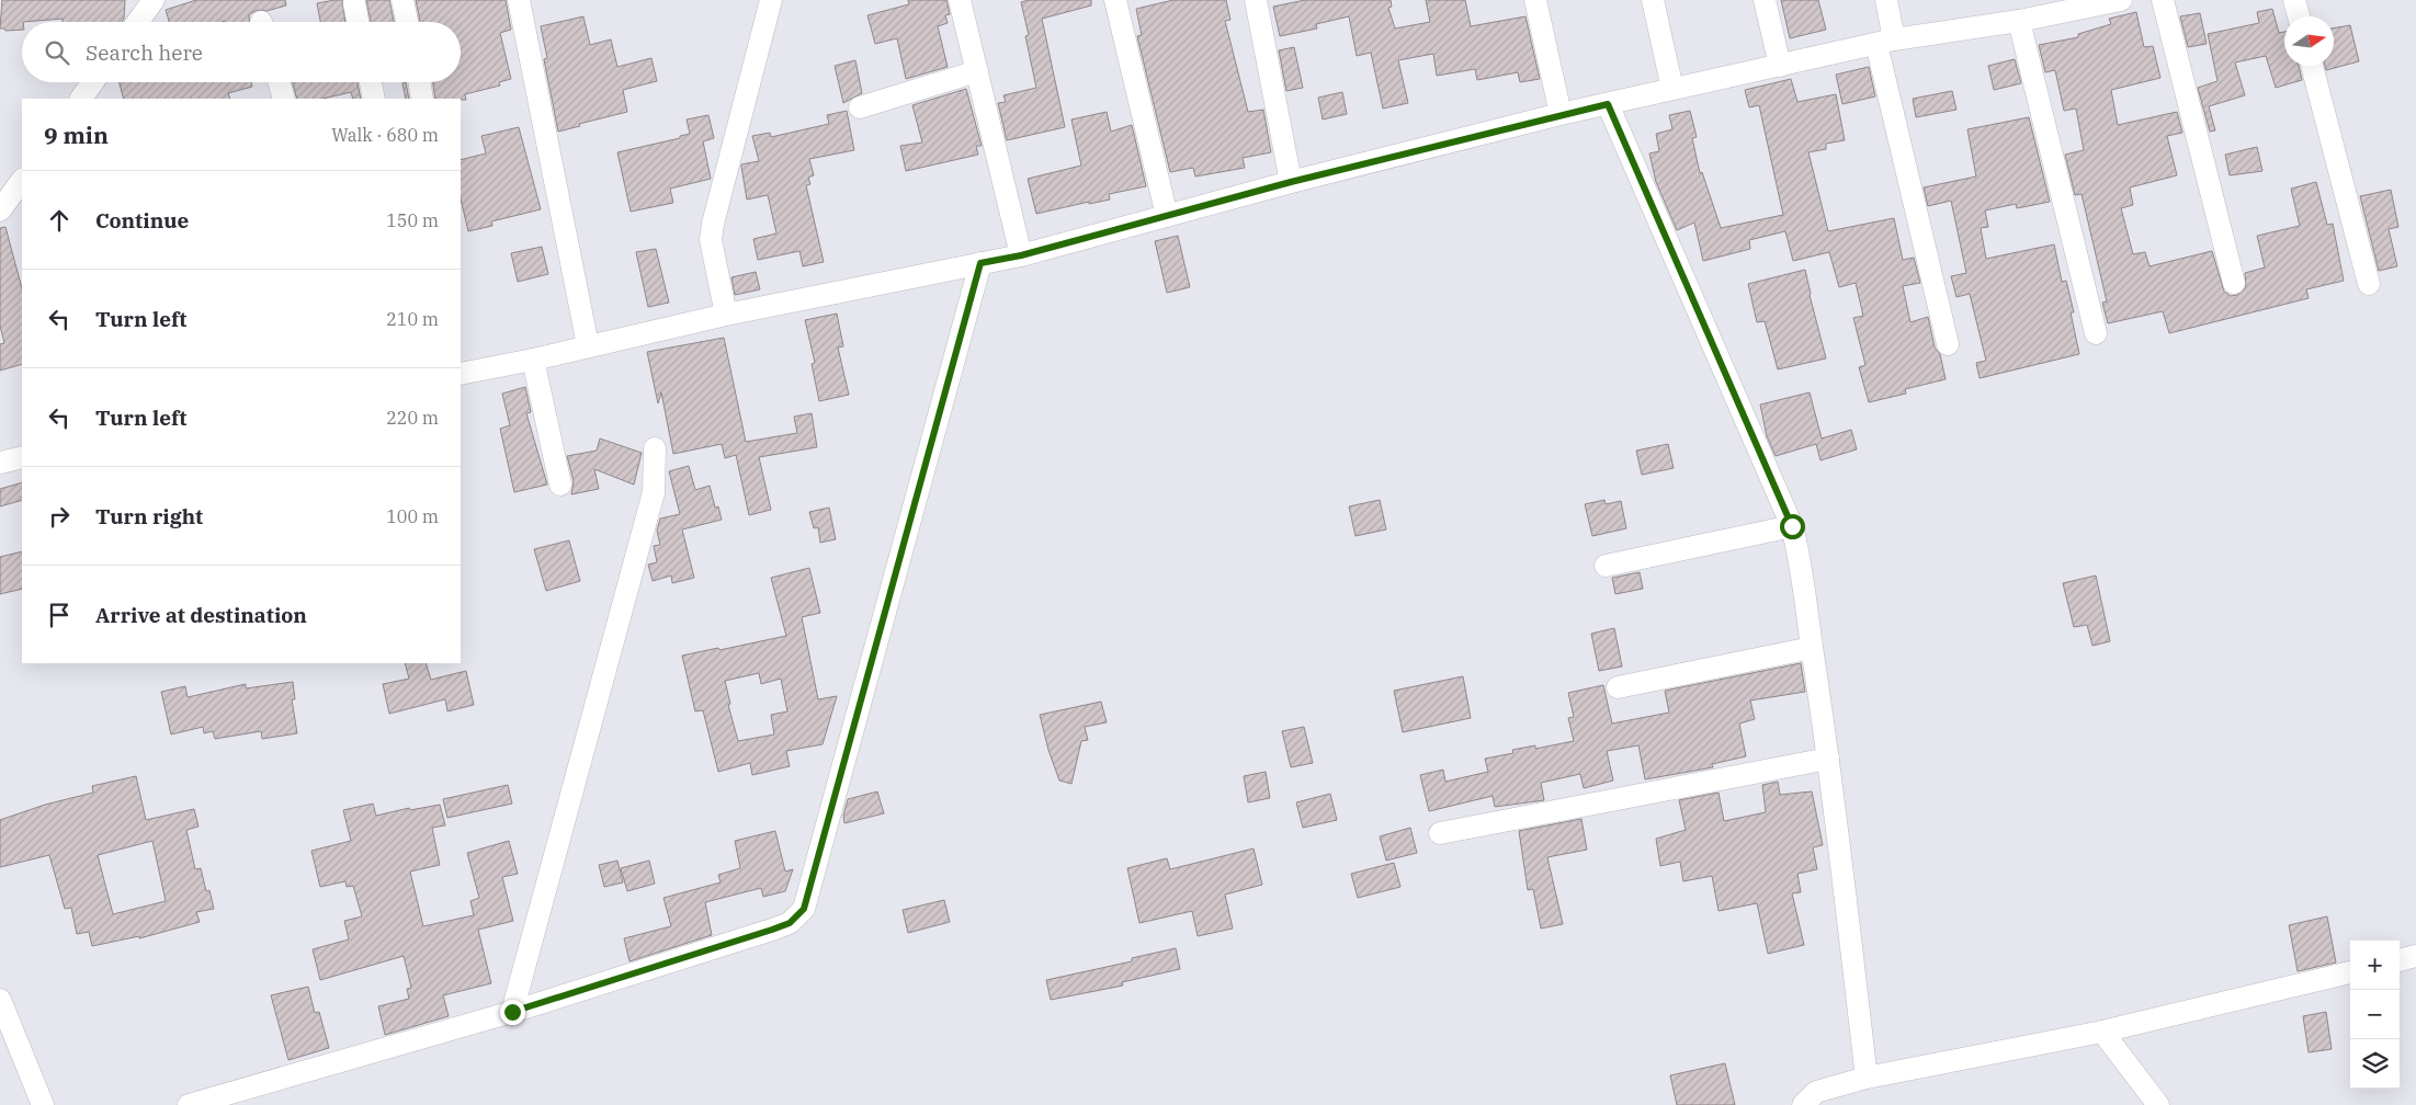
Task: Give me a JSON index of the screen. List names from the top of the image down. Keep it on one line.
{"north":"right","page":{"search":"Search here","heading":["9 min","Walk · 680 m"],"list":[["Continue","150 m"],["Turn left","210 m"],["Turn left","220 m"],["Turn right","100 m"],"Arrive at destination"],"map_buttons":["+","−"]}}
